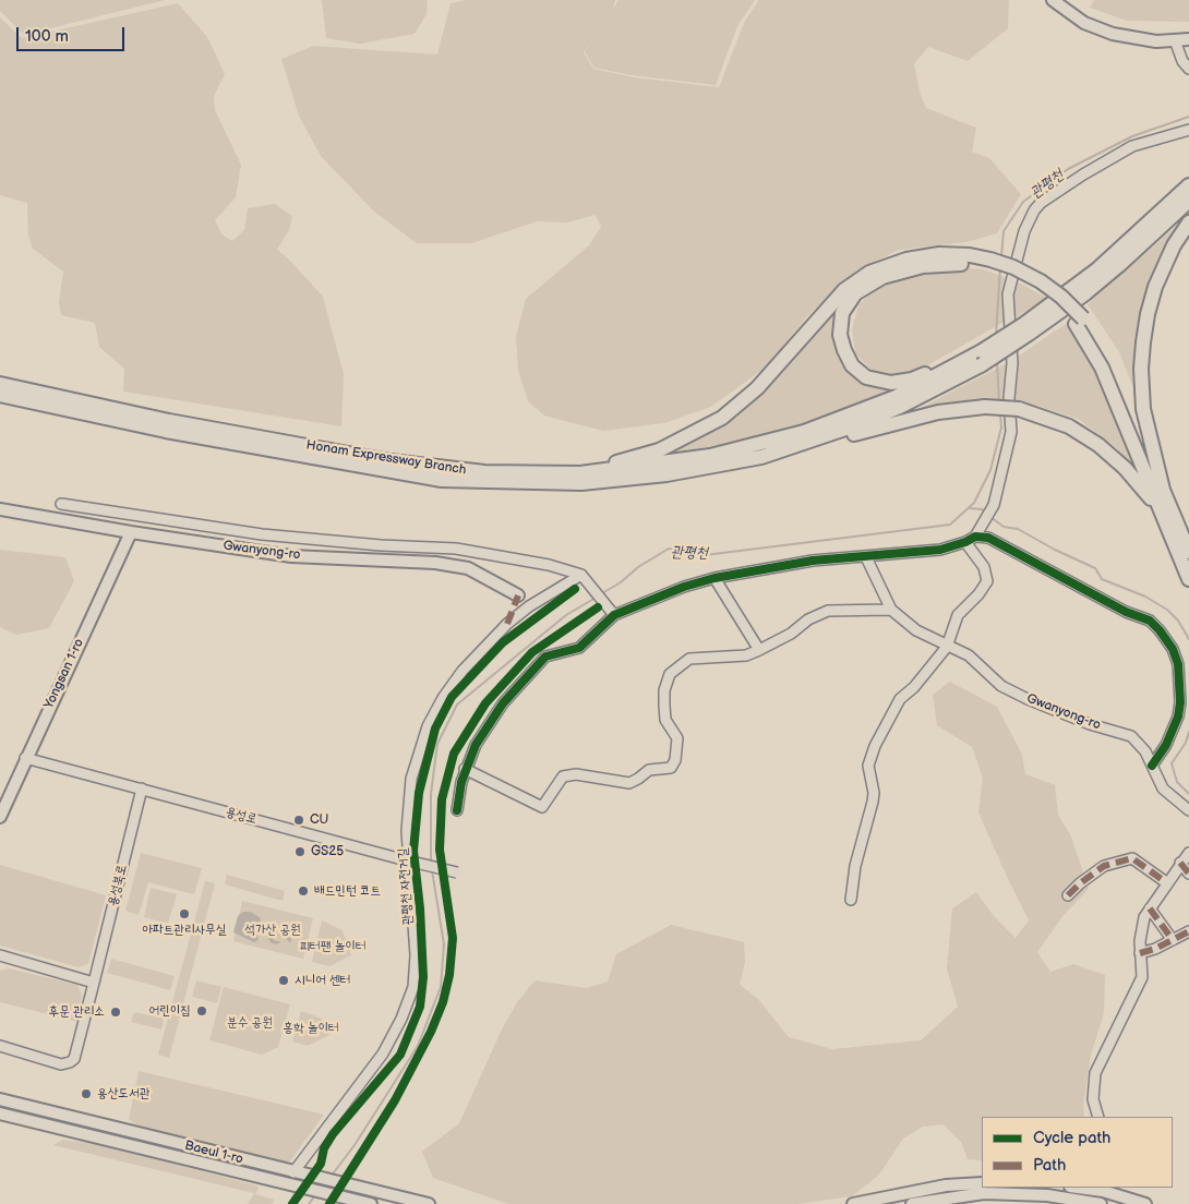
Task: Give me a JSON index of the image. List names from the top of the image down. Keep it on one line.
{"streets":{"highway":["Honam Expressway Branch"],"main road":["Gwanyong-ro","Yongsan 1-ro","Baeul 1-ro"],"street":["용성로","용성북로"],"cycle path":["관평천 자전거길"]},"crossings":[["Gwanyong-ro","Yongsan 1-ro"],["Yongsan 1-ro","용성로"],["용성로","용성북로"]],"water":["관평천"],"parks":["석가산 공원","피터팬 놀이터","분수 공원","홍학 놀이터"],"places":["CU","GS25","배드민턴 코트","아파트관리사무실","시니어 센터","어린이집","후문 관리소","용산도서관"],"legend":["Cycle path","Path"],"scale_bar":"100 m"}
